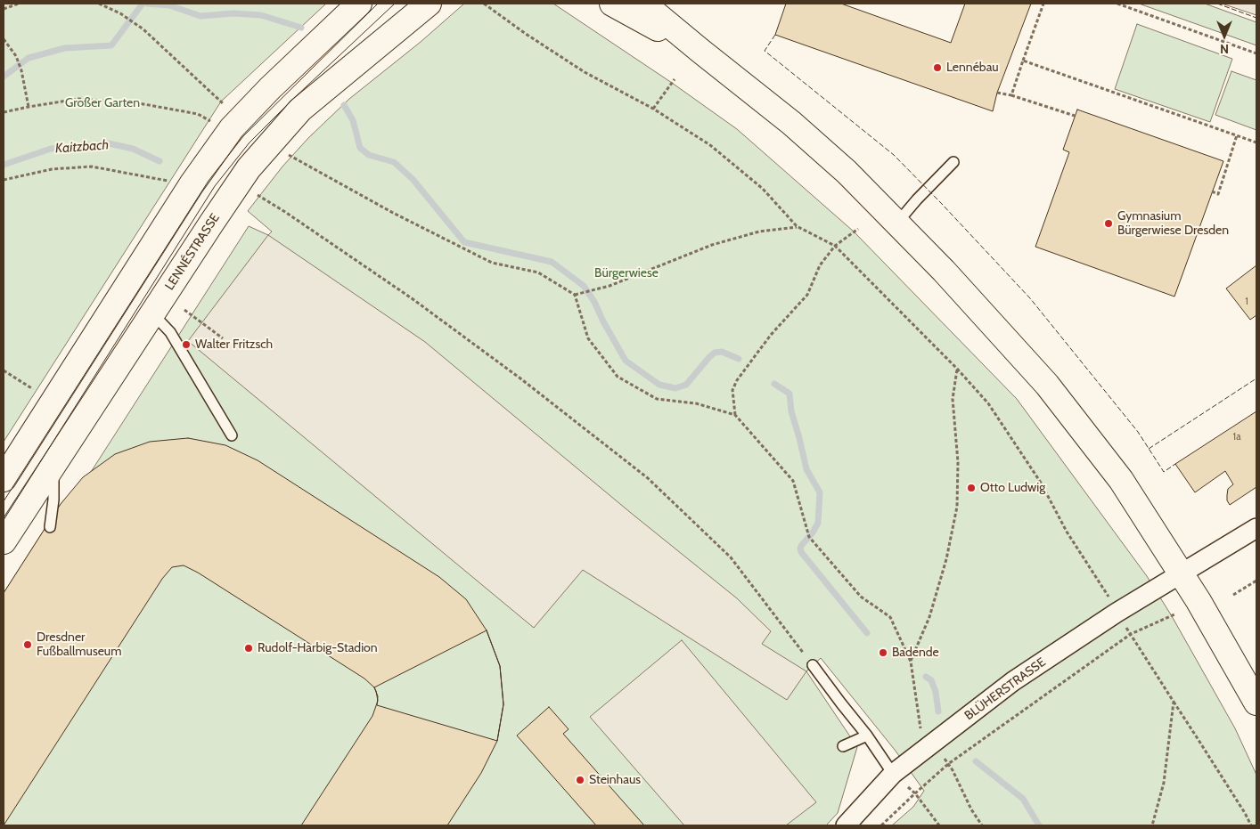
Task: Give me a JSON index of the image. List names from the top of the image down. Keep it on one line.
{"streets":{"main road":["LENNÉSTRASSE"],"street":["BLÜHERSTRASSE"]},"water":["Kaitzbach"],"parks":["Großer Garten","Bürgerwiese"],"places":["Lennébau","Gymnasium Bürgerwiese Dresden","Walter Fritzsch","Otto Ludwig","Dresdner Fußballmuseum","Rudolf-Harbig-Stadion","Badende","Steinhaus"],"house_numbers":["1","1a"],"north":"bottom"}
